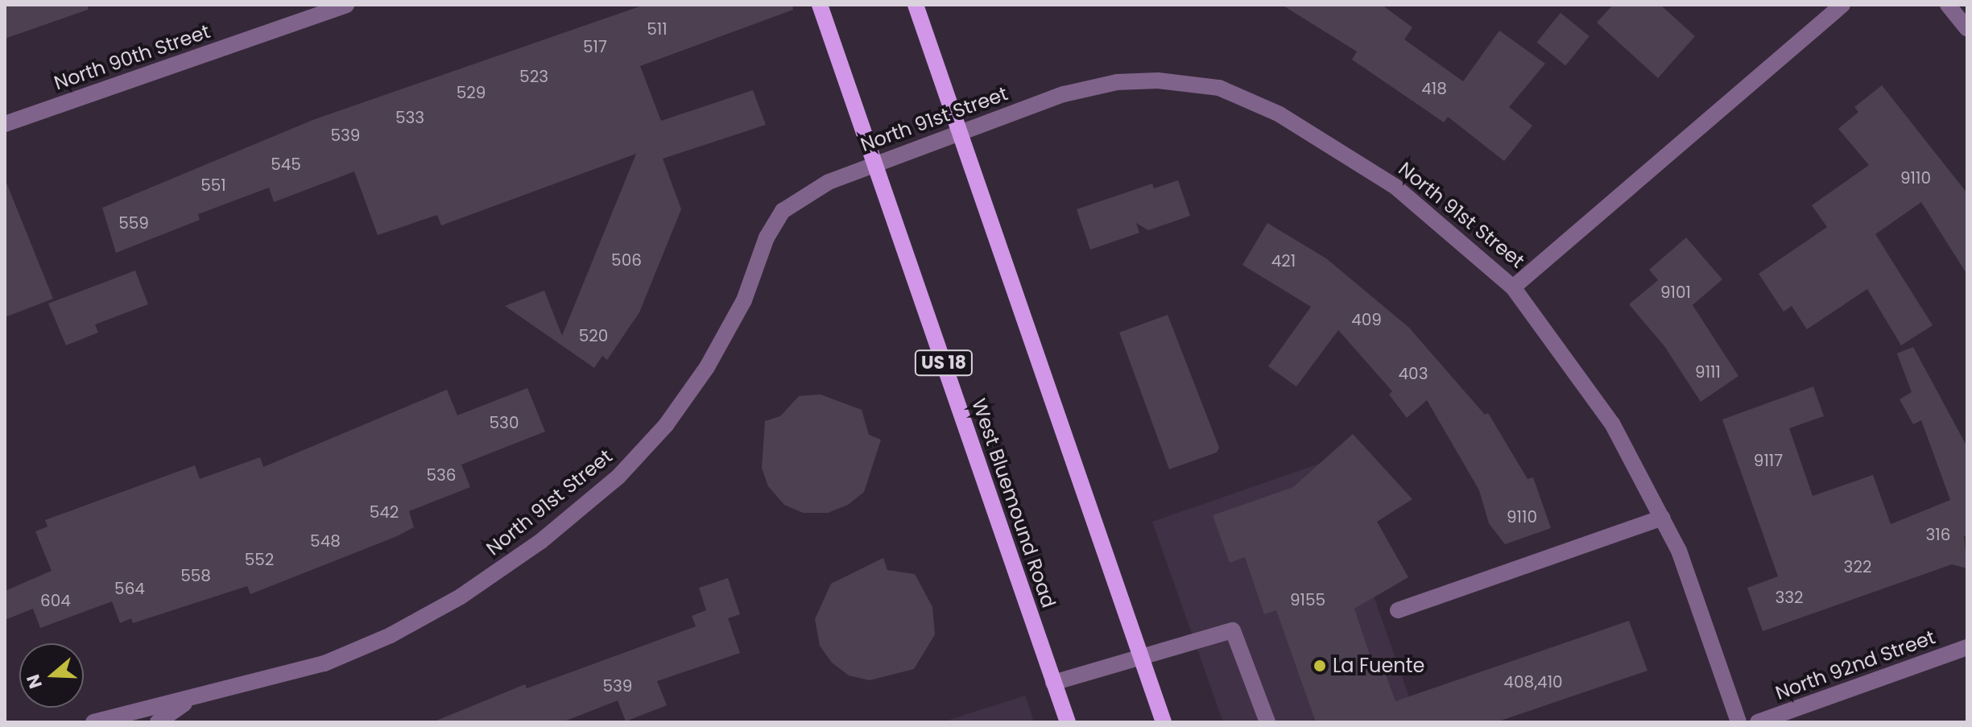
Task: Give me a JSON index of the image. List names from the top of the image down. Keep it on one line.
{"streets":{"main road":["US 18","West Bluemound Road"],"street":["North 90th Street","North 91st Street","North 92nd Street"]},"crossings":[["North 91st Street","West Bluemound Road"]],"places":["La Fuente"],"house_numbers":["511","517","523","418","529","533","539","545","9110","551","559","506","421","9101","409","520","9111","403","530","9117","536","542","9110","316","548","552","322","558","564","332","9155","604","408,410","539"],"north":"left"}
